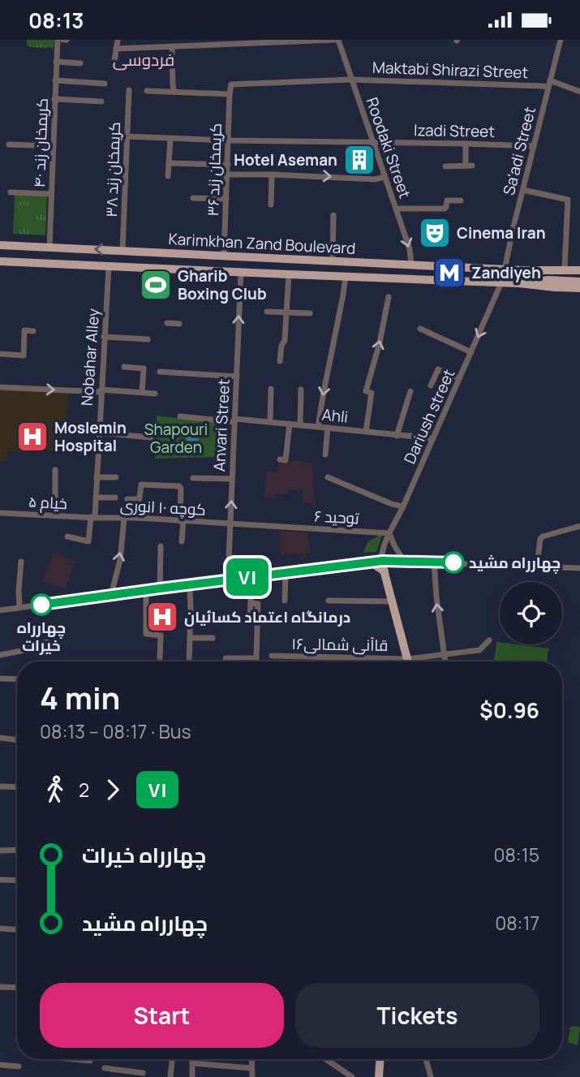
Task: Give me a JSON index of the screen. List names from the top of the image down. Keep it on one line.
{"streets":{"main road":["Karimkhan Zand Boulevard"],"street":["Maktabi Shirazi Street","Izadi Street","کریمخان زند ۴۰","Roodaki Street","Sa'adi Street","کریمخان زند ۳۸","کریمخان زند ۳۶","Nobahar Alley","Ahli","Dariush street","Anvari Street","۵ خیام","کوچه ۱۰ انوری","۶ توحید","قاآنی شمالی۱۶"]},"crossings":[["Maktabi Shirazi Street","Roodaki Street"],["Maktabi Shirazi Street","Sa'adi Street"],["Maktabi Shirazi Street","کریمخان زند ۳۶"],["Izadi Street","Roodaki Street"],["Izadi Street","Sa'adi Street"],["Izadi Street","کریمخان زند ۳۸"],["Izadi Street","کریمخان زند ۳۶"],["کریمخان زند ۴۰","Karimkhan Zand Boulevard"],["Roodaki Street","Karimkhan Zand Boulevard"],["Sa'adi Street","Karimkhan Zand Boulevard"],["کریمخان زند ۳۸","Karimkhan Zand Boulevard"],["کریمخان زند ۳۶","Karimkhan Zand Boulevard"],["Karimkhan Zand Boulevard","Nobahar Alley"],["Karimkhan Zand Boulevard","Dariush street"],["Karimkhan Zand Boulevard","Anvari Street"],["Nobahar Alley","۵ خیام"],["Nobahar Alley","کوچه ۱۰ انوری"],["Ahli","Dariush street"],["Ahli","Anvari Street"],["Dariush street","۶ توحید"],["Anvari Street","کوچه ۱۰ انوری"],["۵ خیام","کوچه ۱۰ انوری"],["کوچه ۱۰ انوری","۶ توحید"]],"districts":["فردوسی"],"parks":["Shapouri Garden"],"places":{"building":["Hotel Aseman"],"theatre":["Cinema Iran"],"metro station":["Zandiyeh"],"sports":["Gharib Boxing Club"],"hospital":["Moslemin Hospital","درمانگاه اعتماد کسائیان"],"other":["چهارراه مشید","چهارراه خیرات"]},"lines":["bus line ۷۱"],"page":{"status":"08:13","on_map":"۷۱","heading":["4 min","08:13 – 08:17 · Bus","$0.96"],"legs":["2","۷۱"],"list":[{"name":"چهارراه خیرات","value":"08:15"},{"name":"چهارراه مشید","value":"08:17"}],"buttons":["Start","Tickets"]}}
